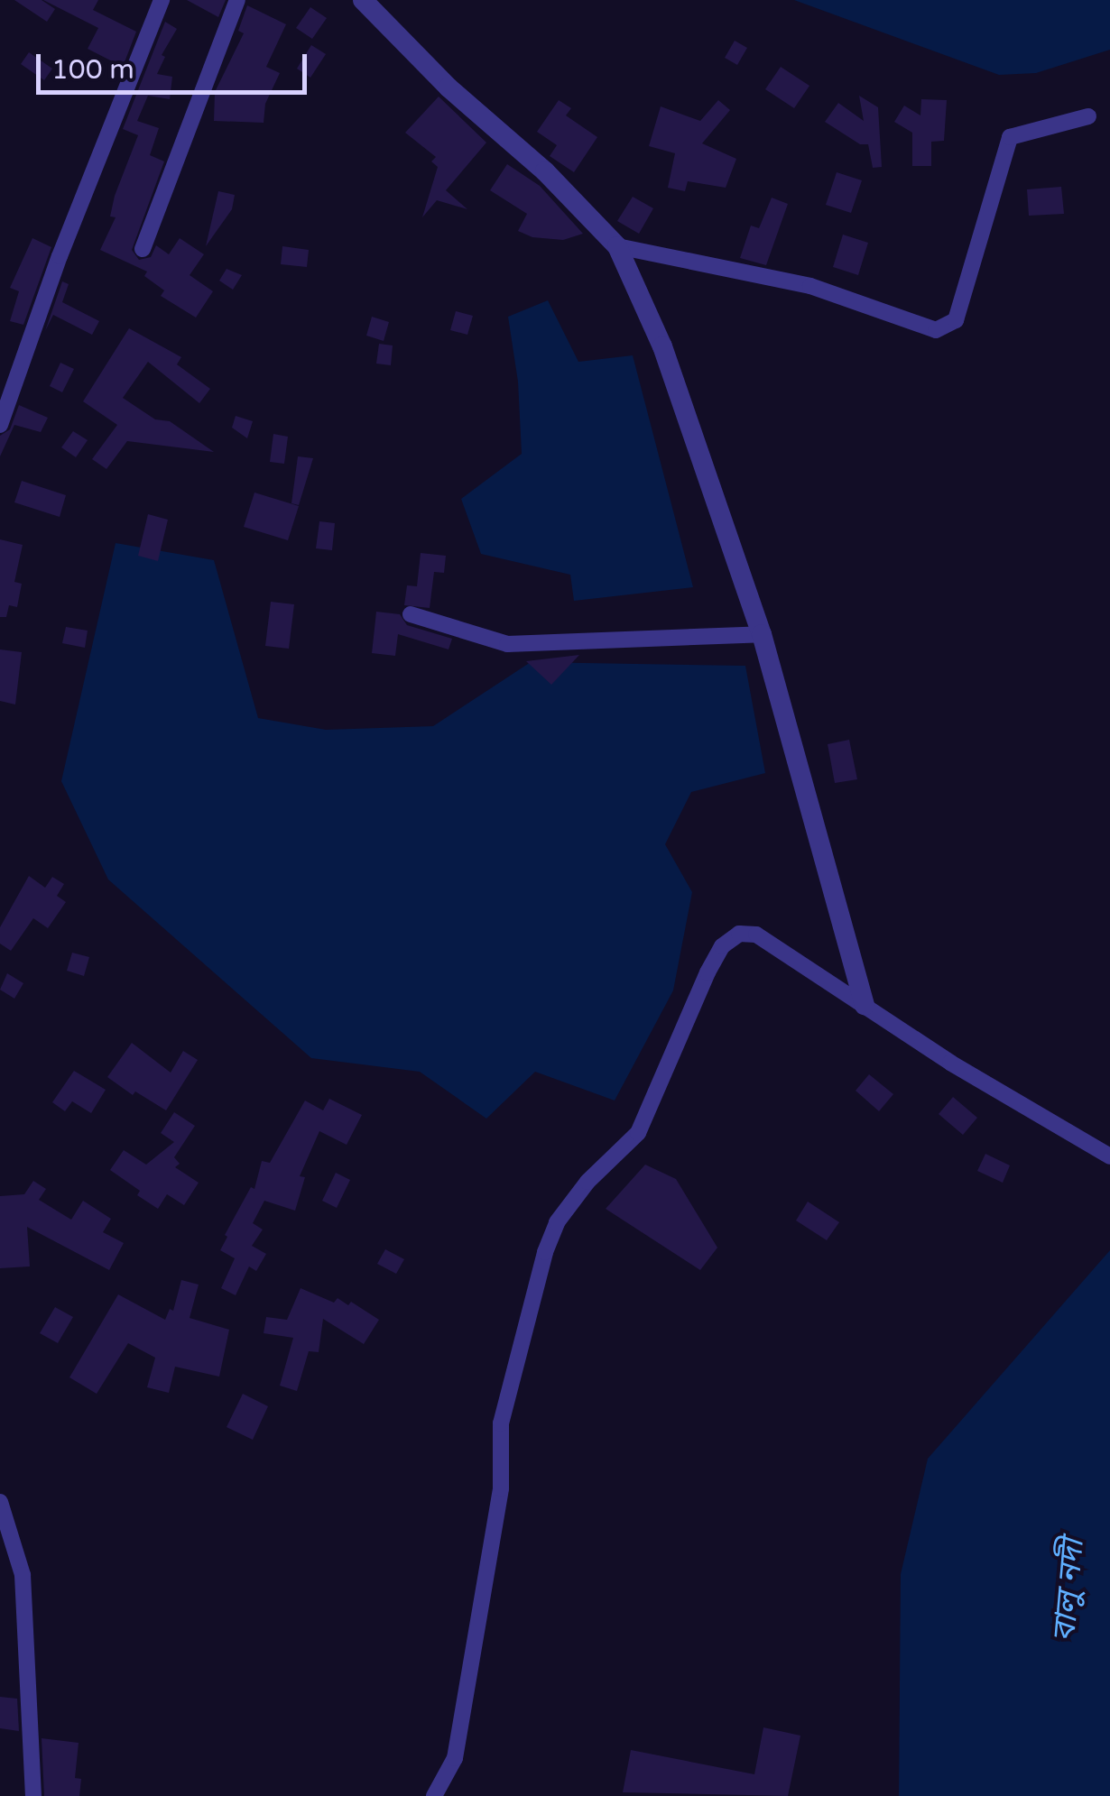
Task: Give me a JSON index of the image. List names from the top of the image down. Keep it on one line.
{"water":["বালু নদী"],"scale_bar":"100 m"}
